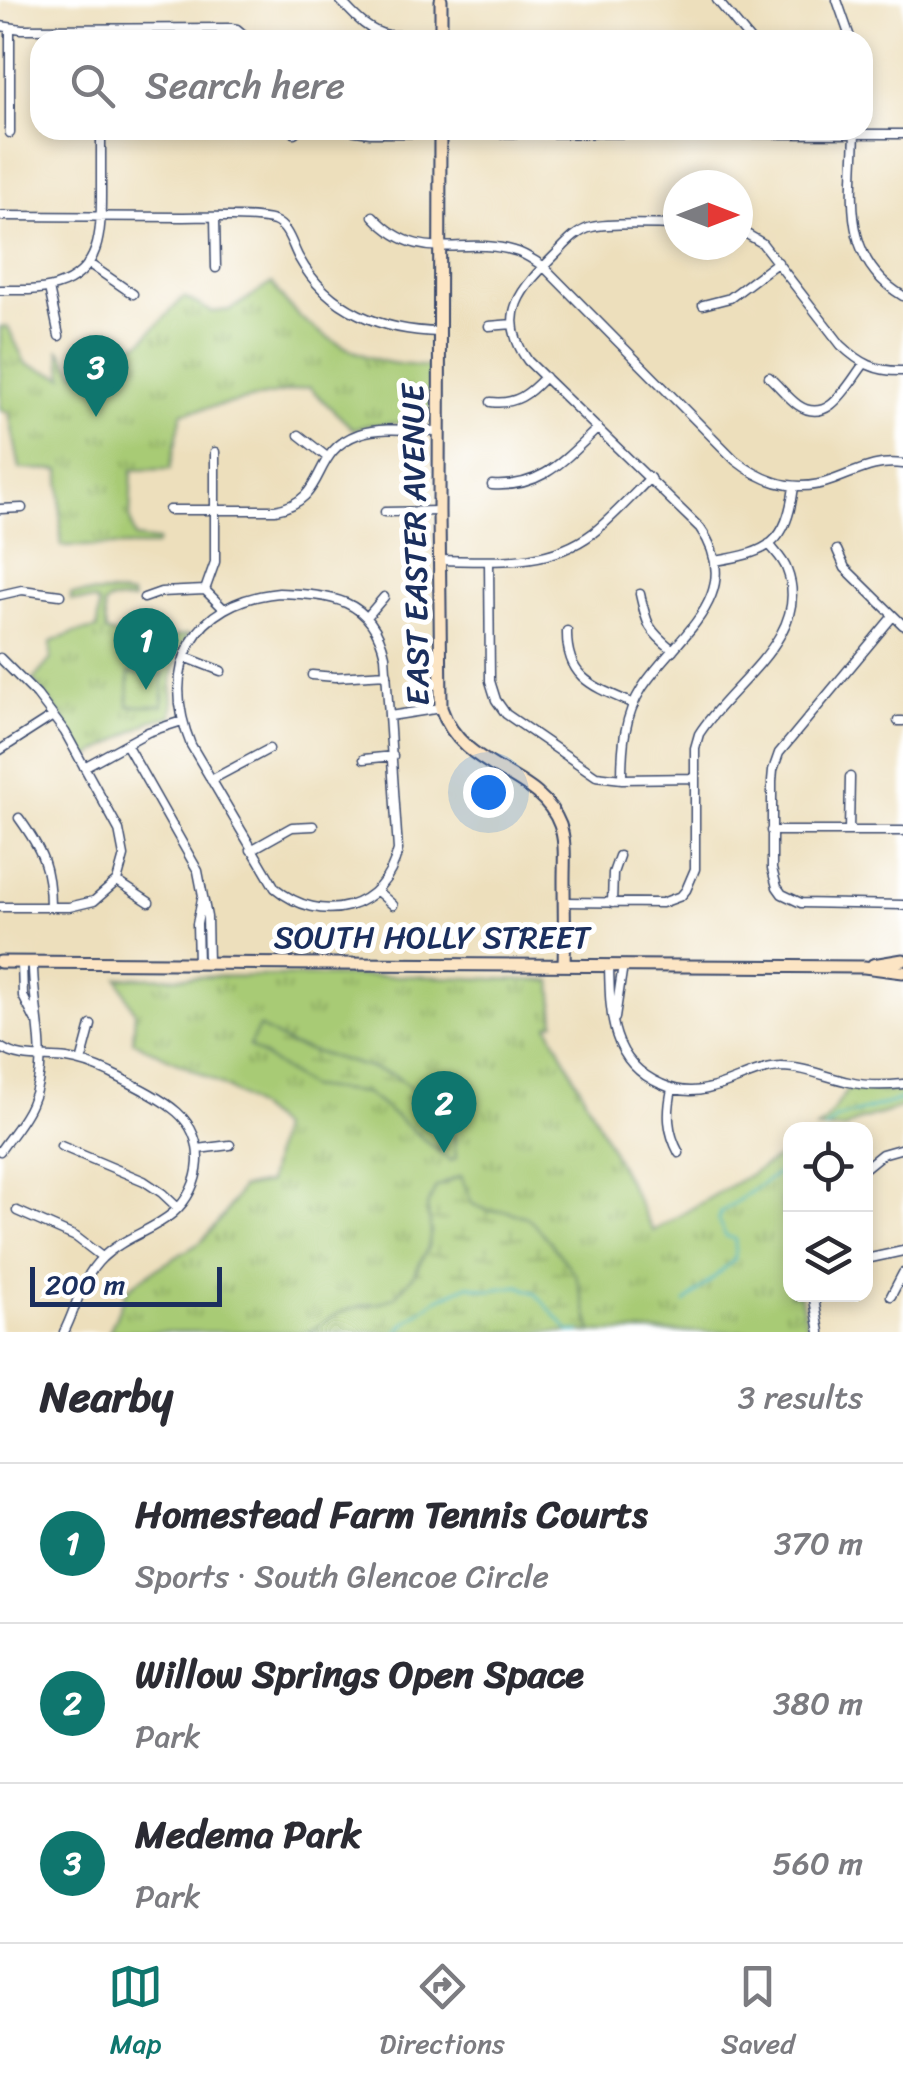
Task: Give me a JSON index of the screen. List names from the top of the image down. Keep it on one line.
{"streets":{"street":["EAST EASTER AVENUE","SOUTH HOLLY STREET"]},"crossings":[["EAST EASTER AVENUE","SOUTH HOLLY STREET"]],"scale_bar":"200 m","north":"right","page":{"search":"Search here","pins":["3","1","2"],"scale":"200 m","heading":["Nearby","3 results"],"list":[{"mark":"1","name":"Homestead Farm Tennis Courts","note":"Sports · South Glencoe Circle","value":"370 m"},{"mark":"2","name":"Willow Springs Open Space","note":"Park","value":"380 m"},{"mark":"3","name":"Medema Park","note":"Park","value":"560 m"}],"nav":["Map","Directions","Saved"]}}
